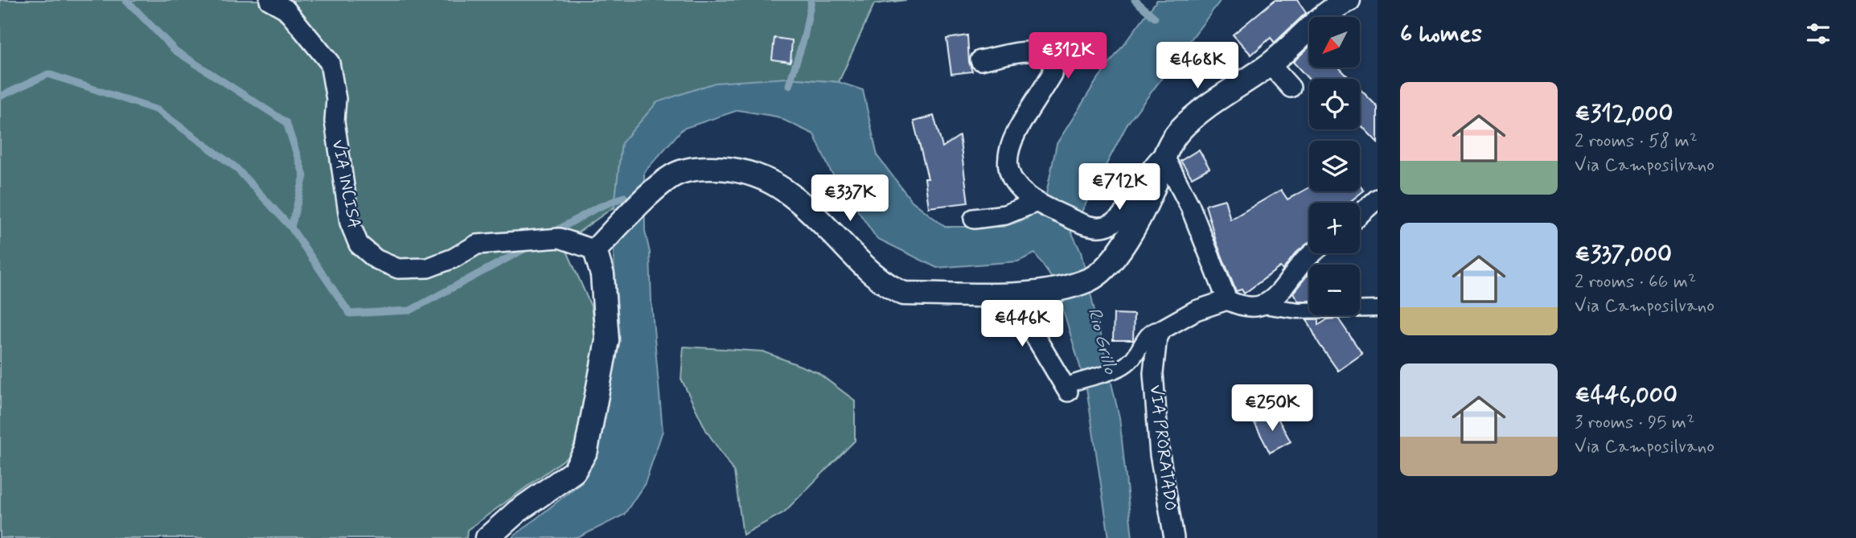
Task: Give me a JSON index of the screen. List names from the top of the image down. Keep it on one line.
{"streets":{"street":["VIA INCISA","VIA PRORATADO"]},"water":["Rio Grillo"],"north":"bottom left","page":{"heading":"6 homes","map_buttons":["+","−"],"price":["€312K","€468K","€712K","€337K","€446K","€250K"],"list":[{"name":"€312,000","note":"2 rooms · 58 m² · Via Camposilvano"},{"name":"€337,000","note":"2 rooms · 66 m² · Via Camposilvano"},{"name":"€446,000","note":"3 rooms · 95 m² · Via Camposilvano"}]}}
